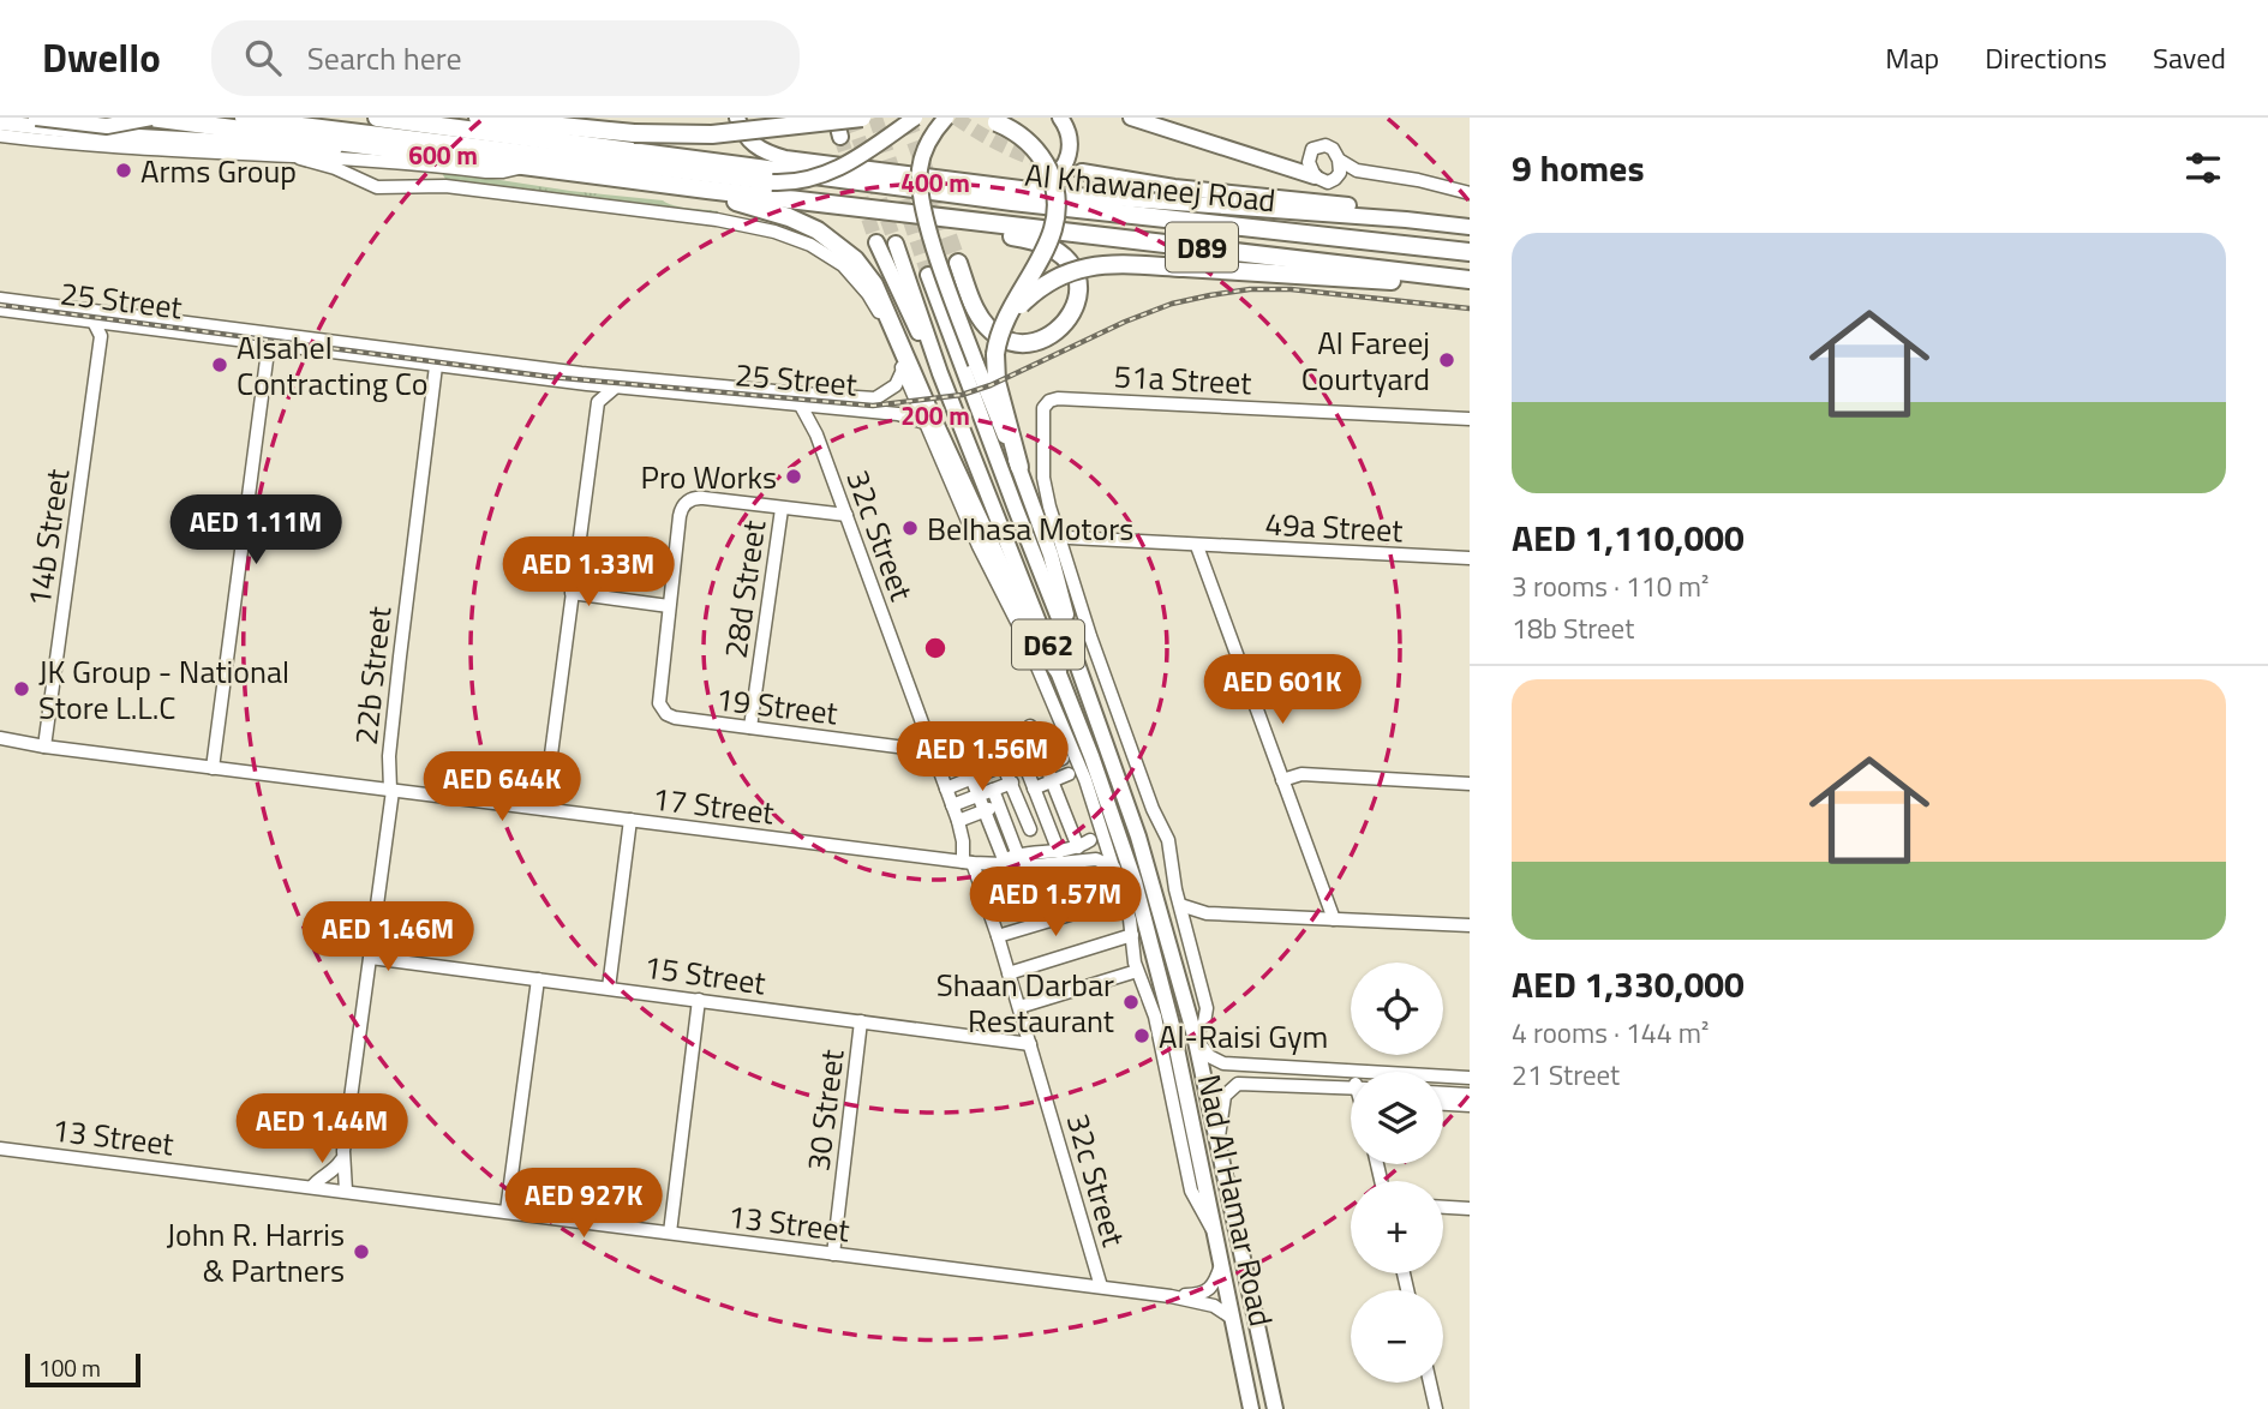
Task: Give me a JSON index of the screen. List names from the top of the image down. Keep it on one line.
{"streets":{"highway":["Al Khawaneej Road","D89"],"main road":["D62","Nad Al Hamar Road"],"street":["25 Street","51a Street","49a Street","32c Street","14b Street","28d Street","22b Street","19 Street","17 Street","15 Street","30 Street","13 Street"]},"crossings":[["Al Khawaneej Road","D89"],["25 Street","32c Street"],["25 Street","22b Street"],["51a Street","49a Street"],["51a Street","Nad Al Hamar Road"],["32c Street","19 Street"],["32c Street","17 Street"],["32c Street","15 Street"],["32c Street","13 Street"],["14b Street","17 Street"],["28d Street","19 Street"],["22b Street","17 Street"],["22b Street","15 Street"],["22b Street","13 Street"],["15 Street","30 Street"],["30 Street","13 Street"],["13 Street","Nad Al Hamar Road"]],"places":["Arms Group","Al Fareej Courtyard","Alsahel Contracting Co","Pro Works","Belhasa Motors","JK Group - National Store L.L.C","Shaan Darbar Restaurant","Al-Raisi Gym","John R. Harris & Partners"],"scale_bar":"100 m","page":{"header":"Dwello","search":"Search here","nav":["Map","Directions","Saved"],"heading":"9 homes","list":[{"name":"AED 1,110,000","note":"3 rooms · 110 m² · 18b Street"},{"name":"AED 1,330,000","note":"4 rooms · 144 m² · 21 Street"}],"price":["AED 1.11M","AED 1.33M","AED 601K","AED 1.56M","AED 644K","AED 1.57M","AED 1.46M","AED 1.44M","AED 927K"],"map_buttons":["+","−"],"scale":"100 m"},"rings":["600 m","400 m","200 m"]}
